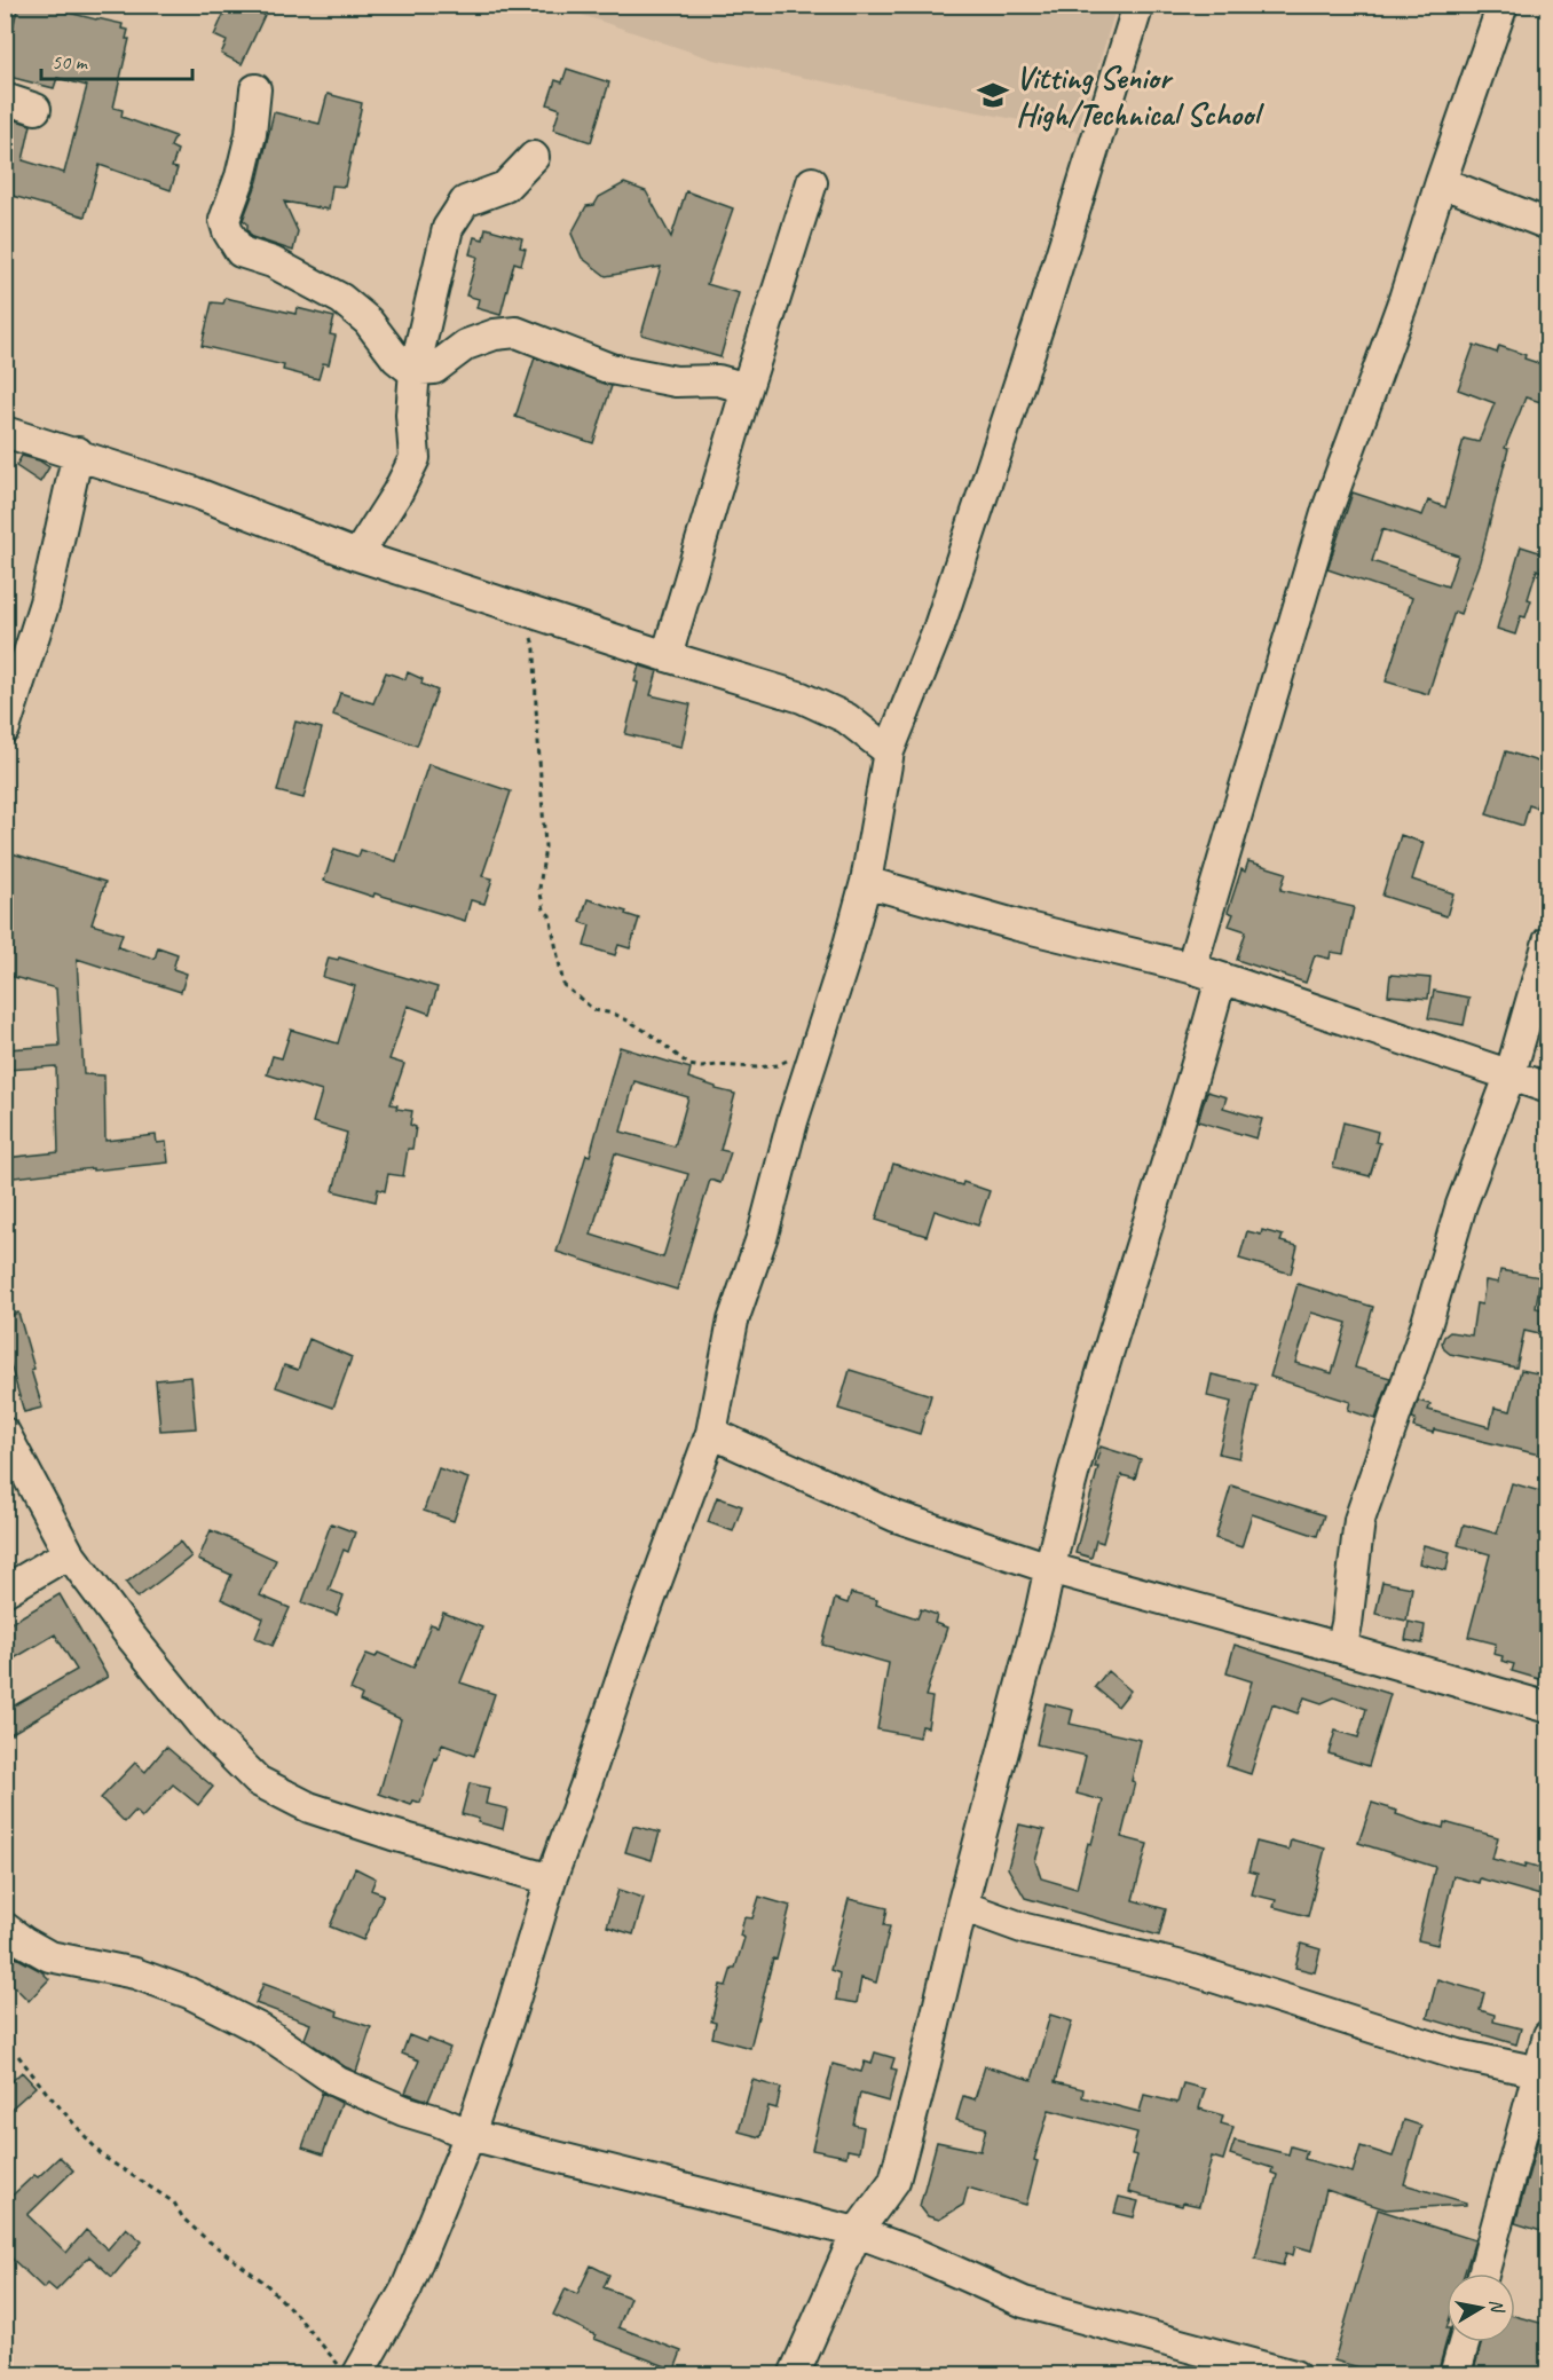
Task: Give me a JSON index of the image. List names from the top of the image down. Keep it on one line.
{"places":{"school or university":["Vitting Senior High/Technical School"]},"scale_bar":"50 m","north":"right"}
